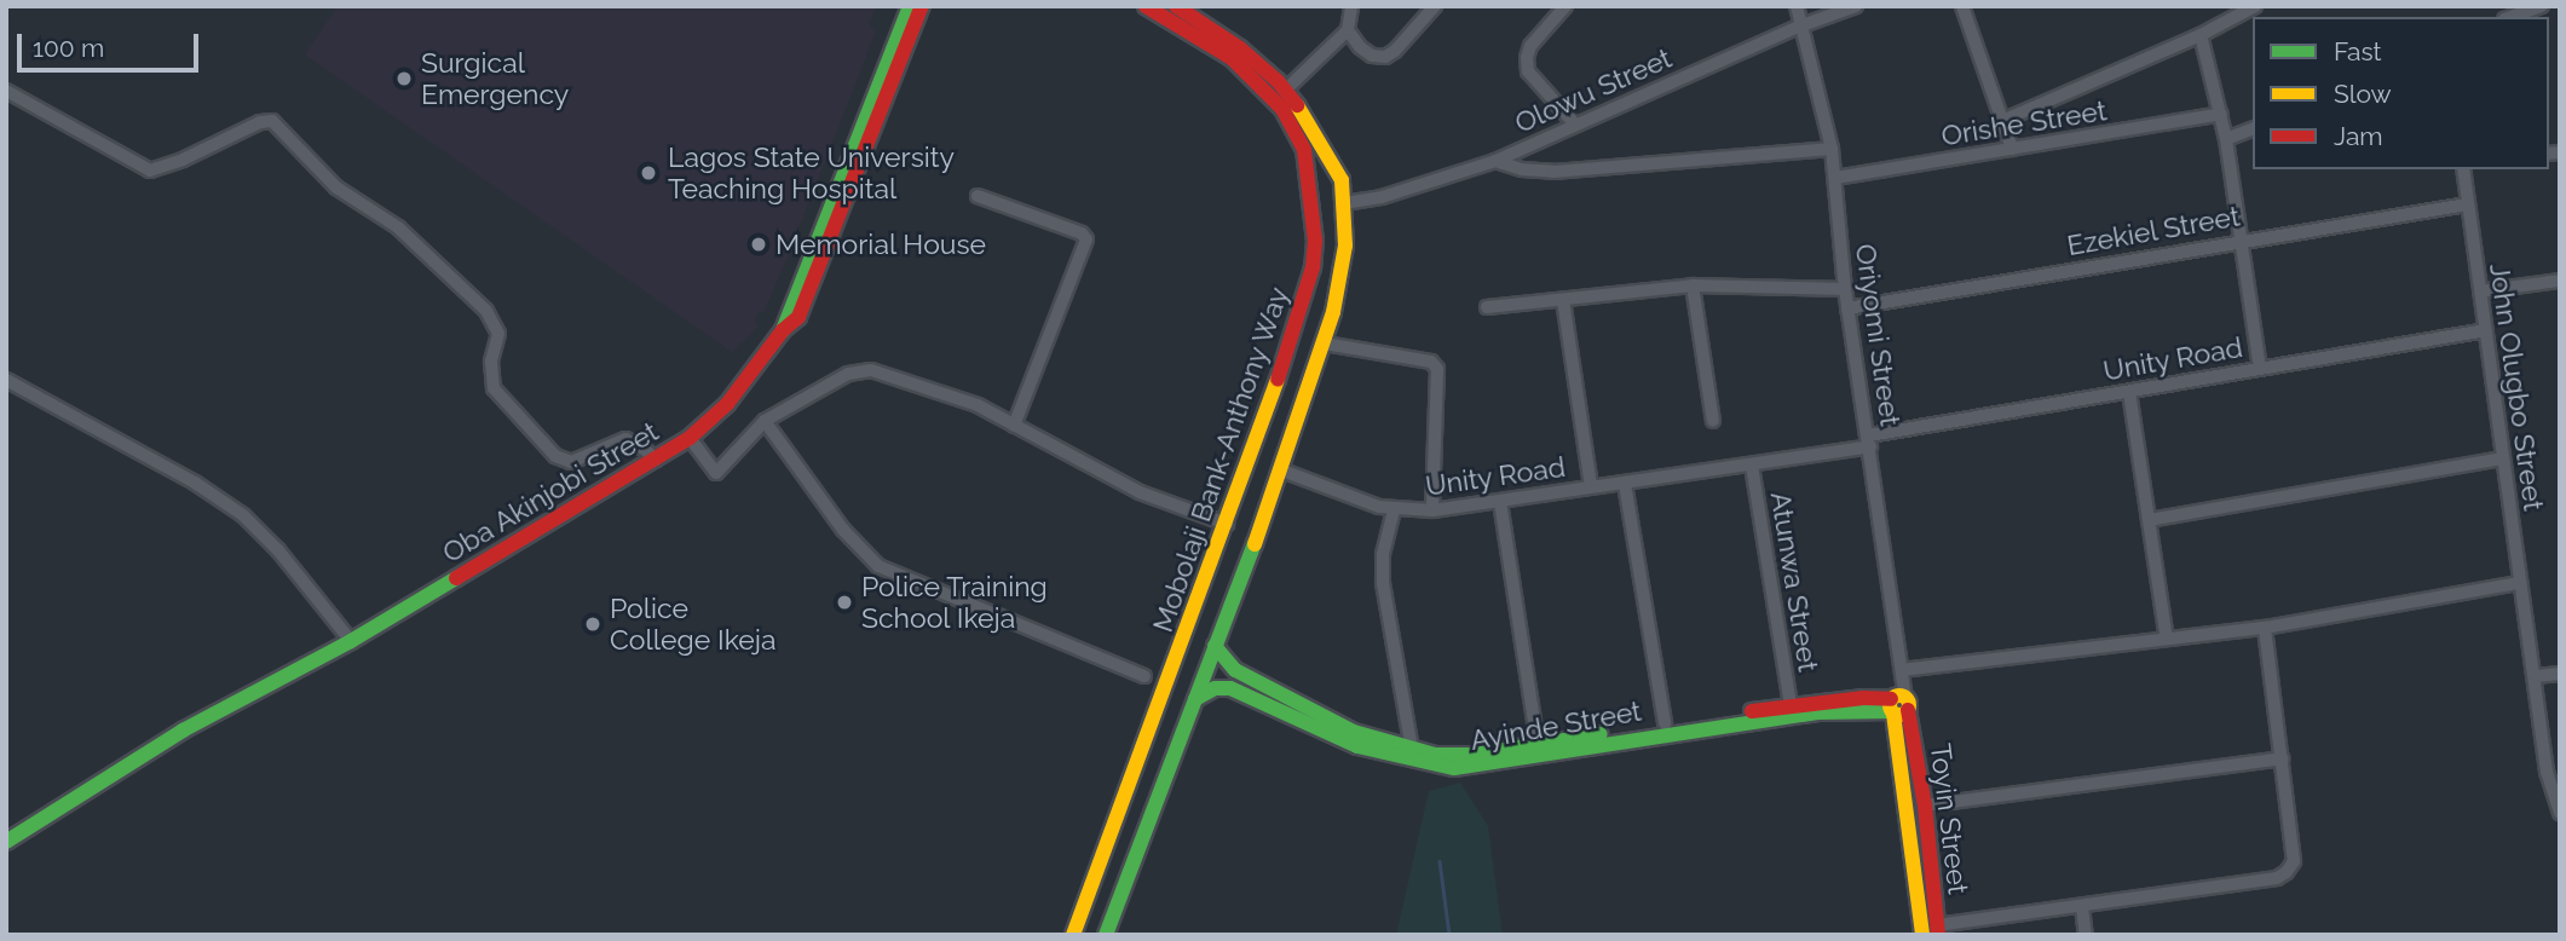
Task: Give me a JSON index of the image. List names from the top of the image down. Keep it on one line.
{"streets":{"street":["Olowu Street","Orishe Street","Ezekiel Street","Oriyomi Street","Unity Road","John Olugbo Street","Mobolaji Bank-Anthony Way","Oba Akinjobi Street","Atunwa Street","Ayinde Street","Toyin Street"]},"crossings":[["Olowu Street","Oriyomi Street"],["Olowu Street","Mobolaji Bank-Anthony Way"],["Orishe Street","Oriyomi Street"],["Ezekiel Street","Oriyomi Street"],["Ezekiel Street","John Olugbo Street"],["Oriyomi Street","Unity Road"],["Oriyomi Street","Toyin Street"],["Unity Road","John Olugbo Street"],["Unity Road","Mobolaji Bank-Anthony Way"],["Unity Road","Atunwa Street"],["Mobolaji Bank-Anthony Way","Ayinde Street"],["Atunwa Street","Ayinde Street"],["Ayinde Street","Toyin Street"]],"places":["Surgical Emergency","Lagos State University Teaching Hospital","Memorial House","Police Training School Ikeja","Police College Ikeja"],"legend":["Fast","Slow","Jam"],"scale_bar":"100 m"}
